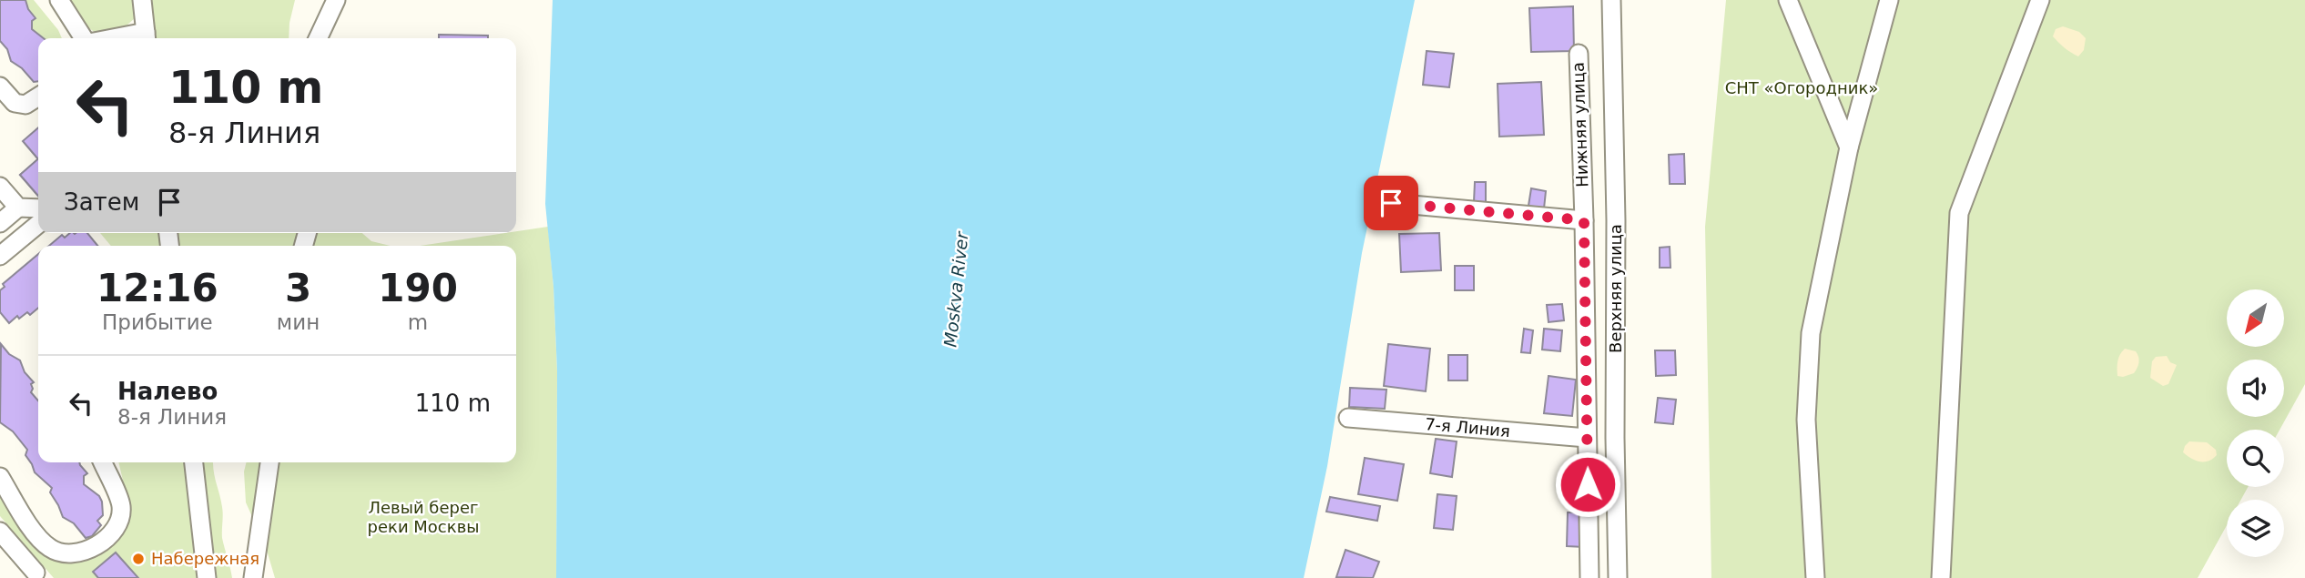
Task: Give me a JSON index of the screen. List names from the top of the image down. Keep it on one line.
{"streets":{"street":["Нижняя улица","Верхняя улица","7-я Линия"]},"crossings":[["Нижняя улица","7-я Линия"]],"water":["Moskva River"],"parks":["СНТ «Огородник»","Левый берег реки Москвы"],"places":["Набережная"],"north":"bottom left","page":{"turn":["110 m","8-я Линия"],"then":"Затем","eta":["12:16","Прибытие","3","мин","190","m"],"list":[{"name":"Налево","note":"8-я Линия","value":"110 m"}]}}
